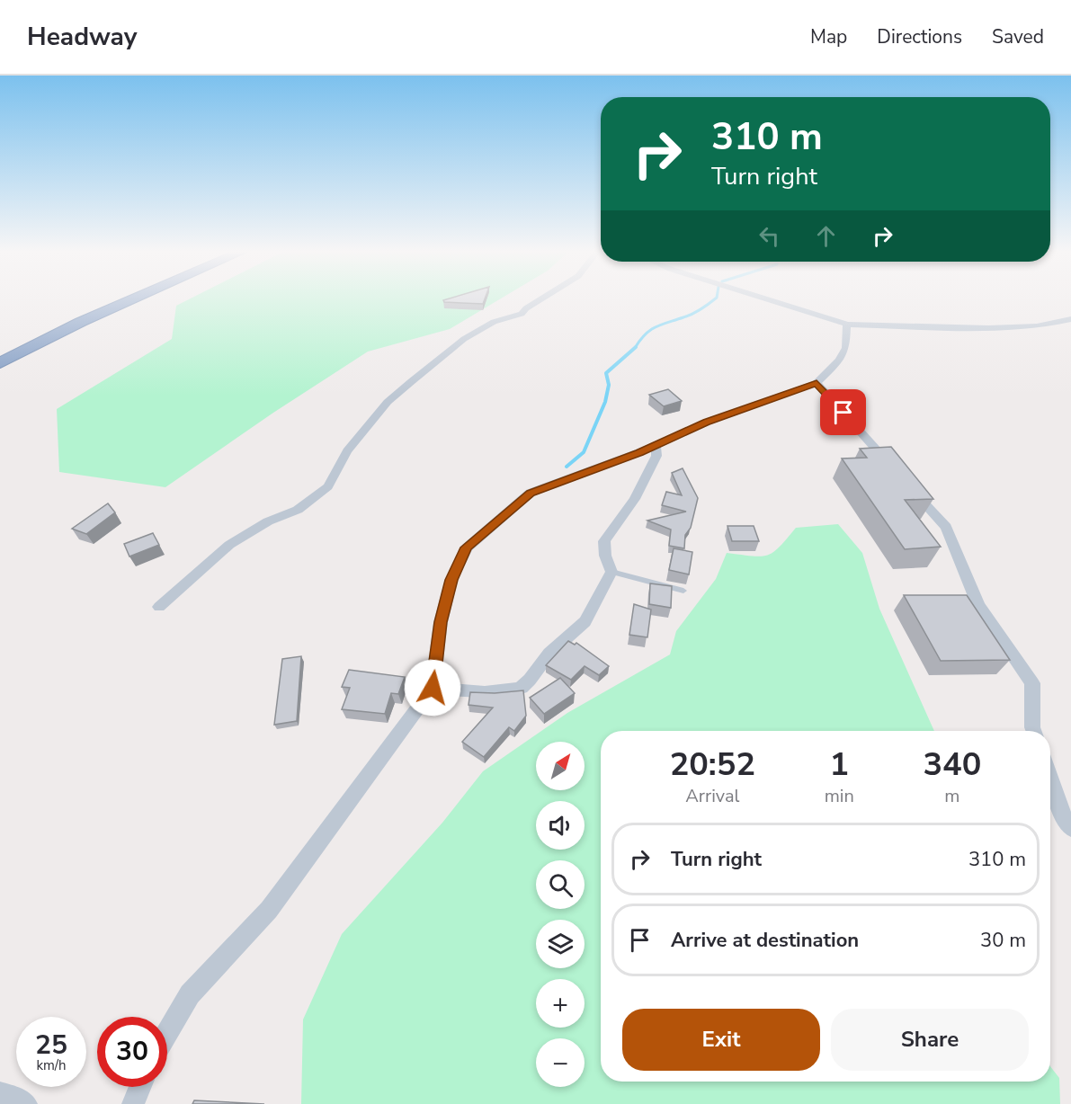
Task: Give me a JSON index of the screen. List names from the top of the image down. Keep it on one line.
{"north":"top right","page":{"header":"Headway","nav":["Map","Directions","Saved"],"turn":["310 m","Turn right"],"eta":["20:52","Arrival","1","min","340","m"],"map_buttons":["+","−"],"list":[{"name":"Turn right","value":"310 m"},{"name":"Arrive at destination","value":"30 m"}],"buttons":["Exit","Share"],"speed":"25 km/h","limit":"30"}}
